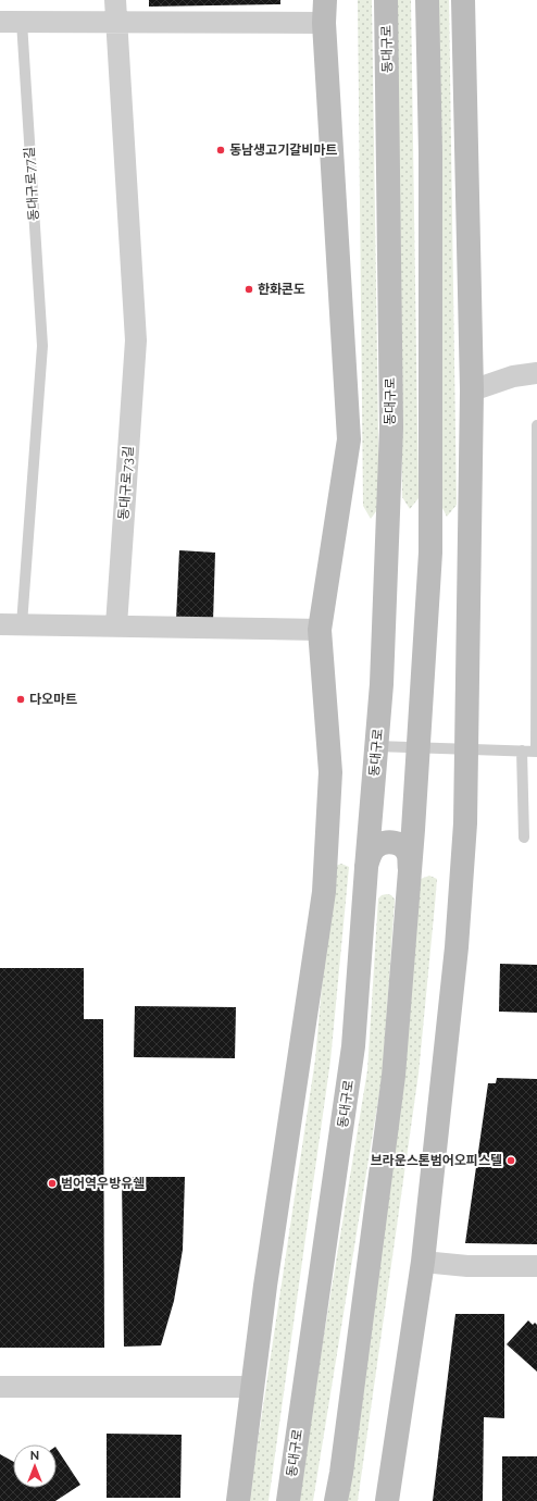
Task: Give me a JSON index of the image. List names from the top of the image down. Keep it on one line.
{"streets":{"main road":["동대구로"],"street":["동대구로73길"],"lane":["동대구로77길"]},"places":["동남생고기갈비마트","한화콘도","다오마트","브라운스톤범어오피스텔","범어역우방유쉘"],"north":"top"}
